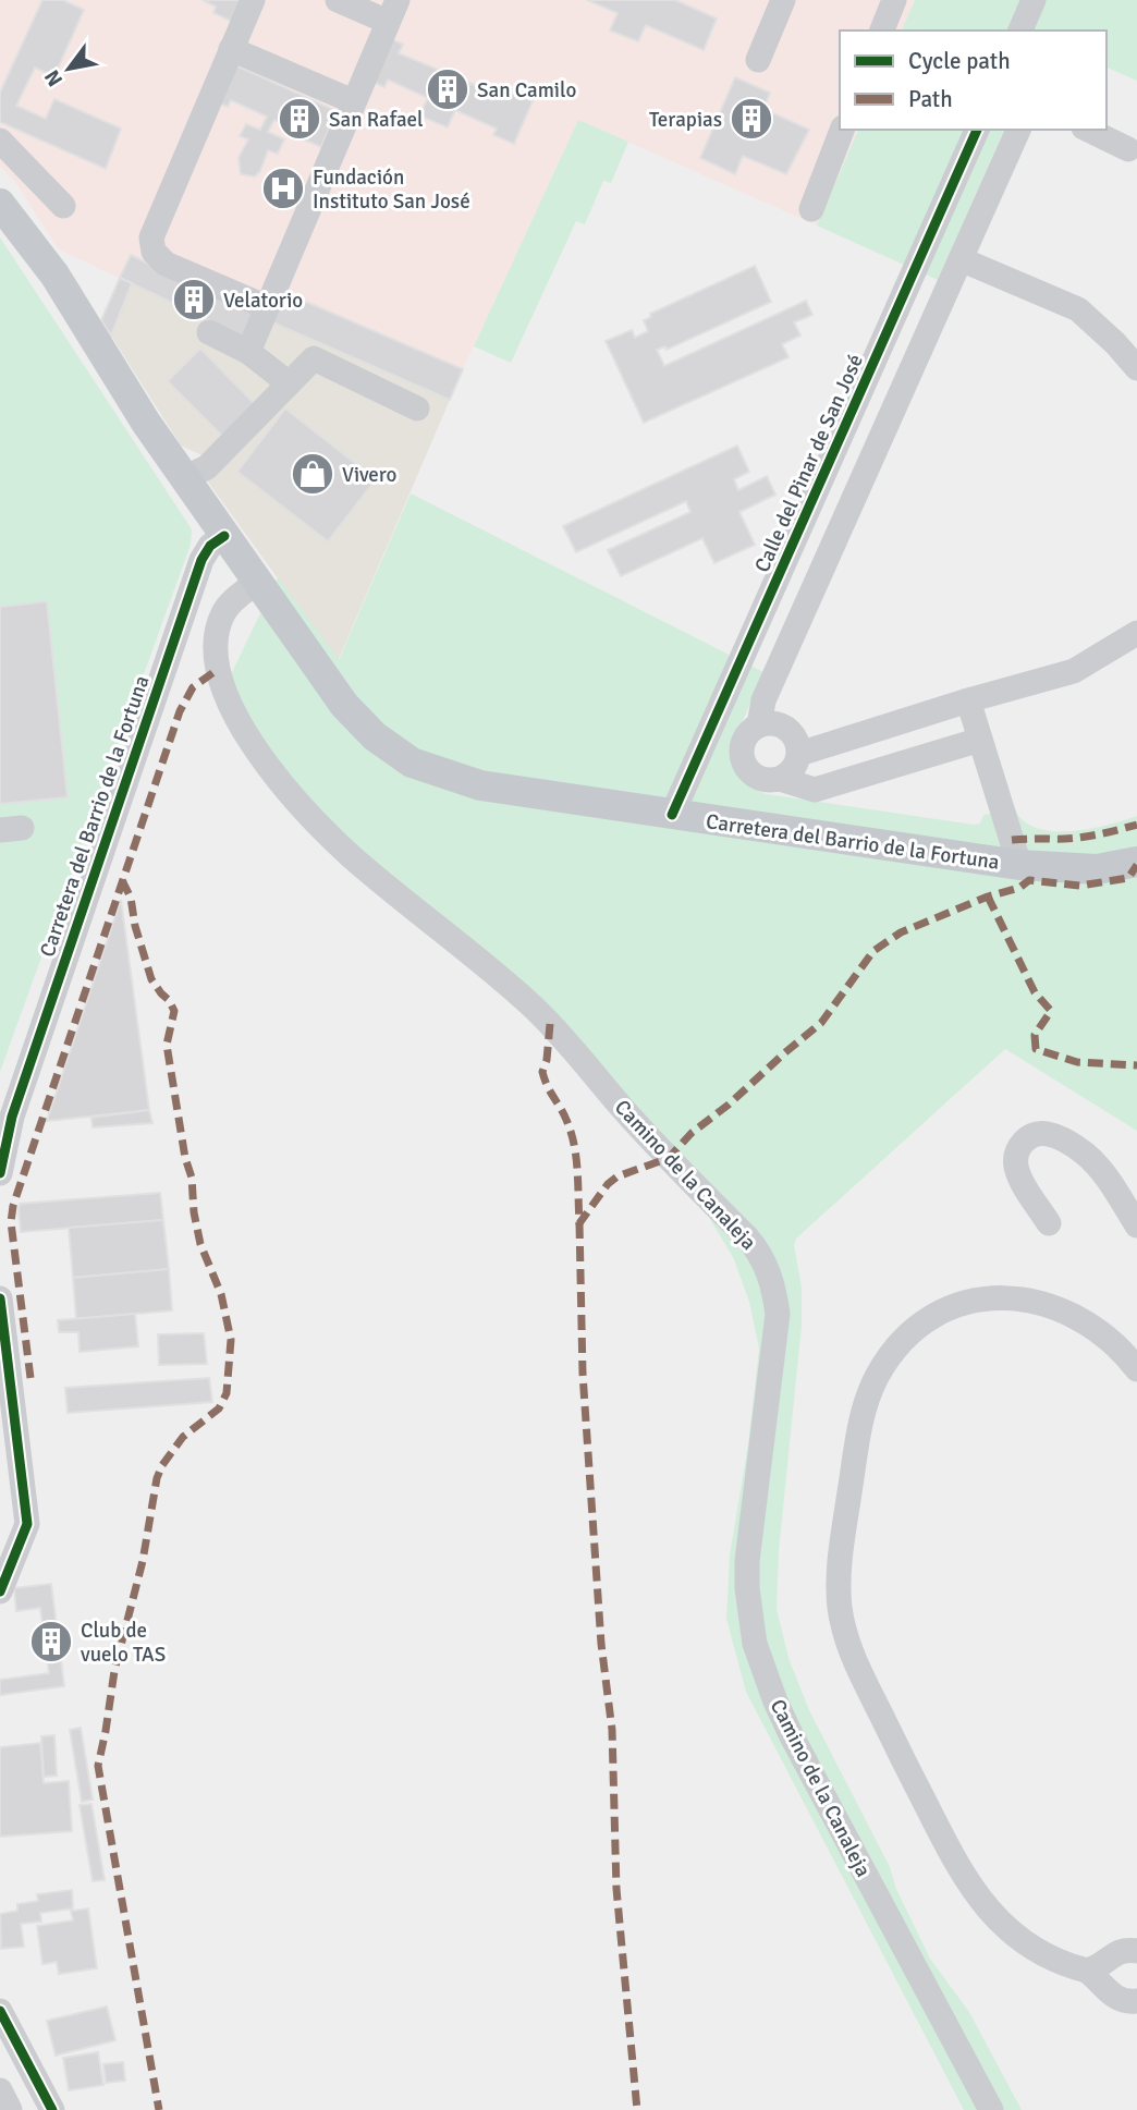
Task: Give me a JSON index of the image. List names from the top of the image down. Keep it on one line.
{"streets":{"main road":["Carretera del Barrio de la Fortuna"],"street":["Calle del Pinar de San José","Camino de la Canaleja"]},"crossings":[["Calle del Pinar de San José","Carretera del Barrio de la Fortuna"],["Carretera del Barrio de la Fortuna","Camino de la Canaleja"]],"places":{"building":["San Camilo","San Rafael","Terapias","Velatorio","Club de vuelo TAS"],"hospital":["Fundación Instituto San José"],"shop":["Vivero"]},"legend":["Cycle path","Path"],"north":"bottom left"}
